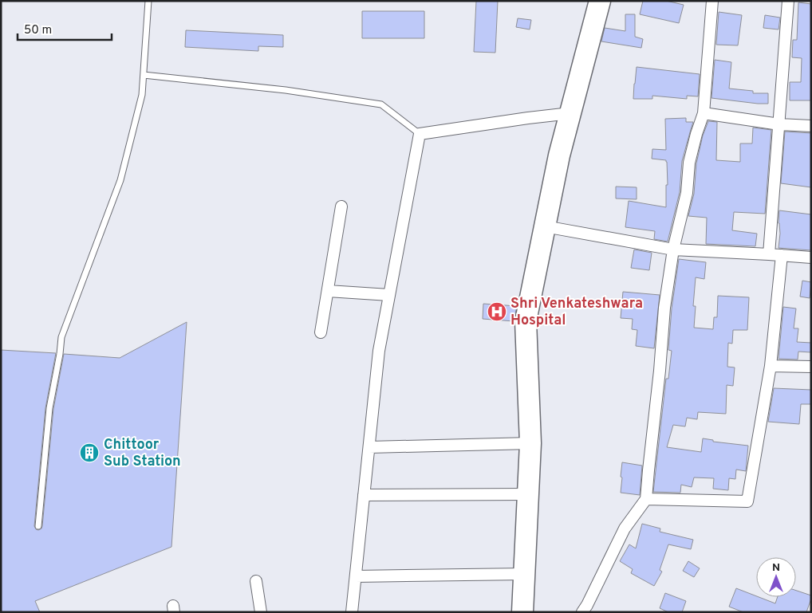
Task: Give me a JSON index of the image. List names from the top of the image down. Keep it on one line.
{"places":{"hospital":["Shri Venkateshwara Hospital"],"building":["Chittoor Sub Station"]},"scale_bar":"50 m","north":"top"}
